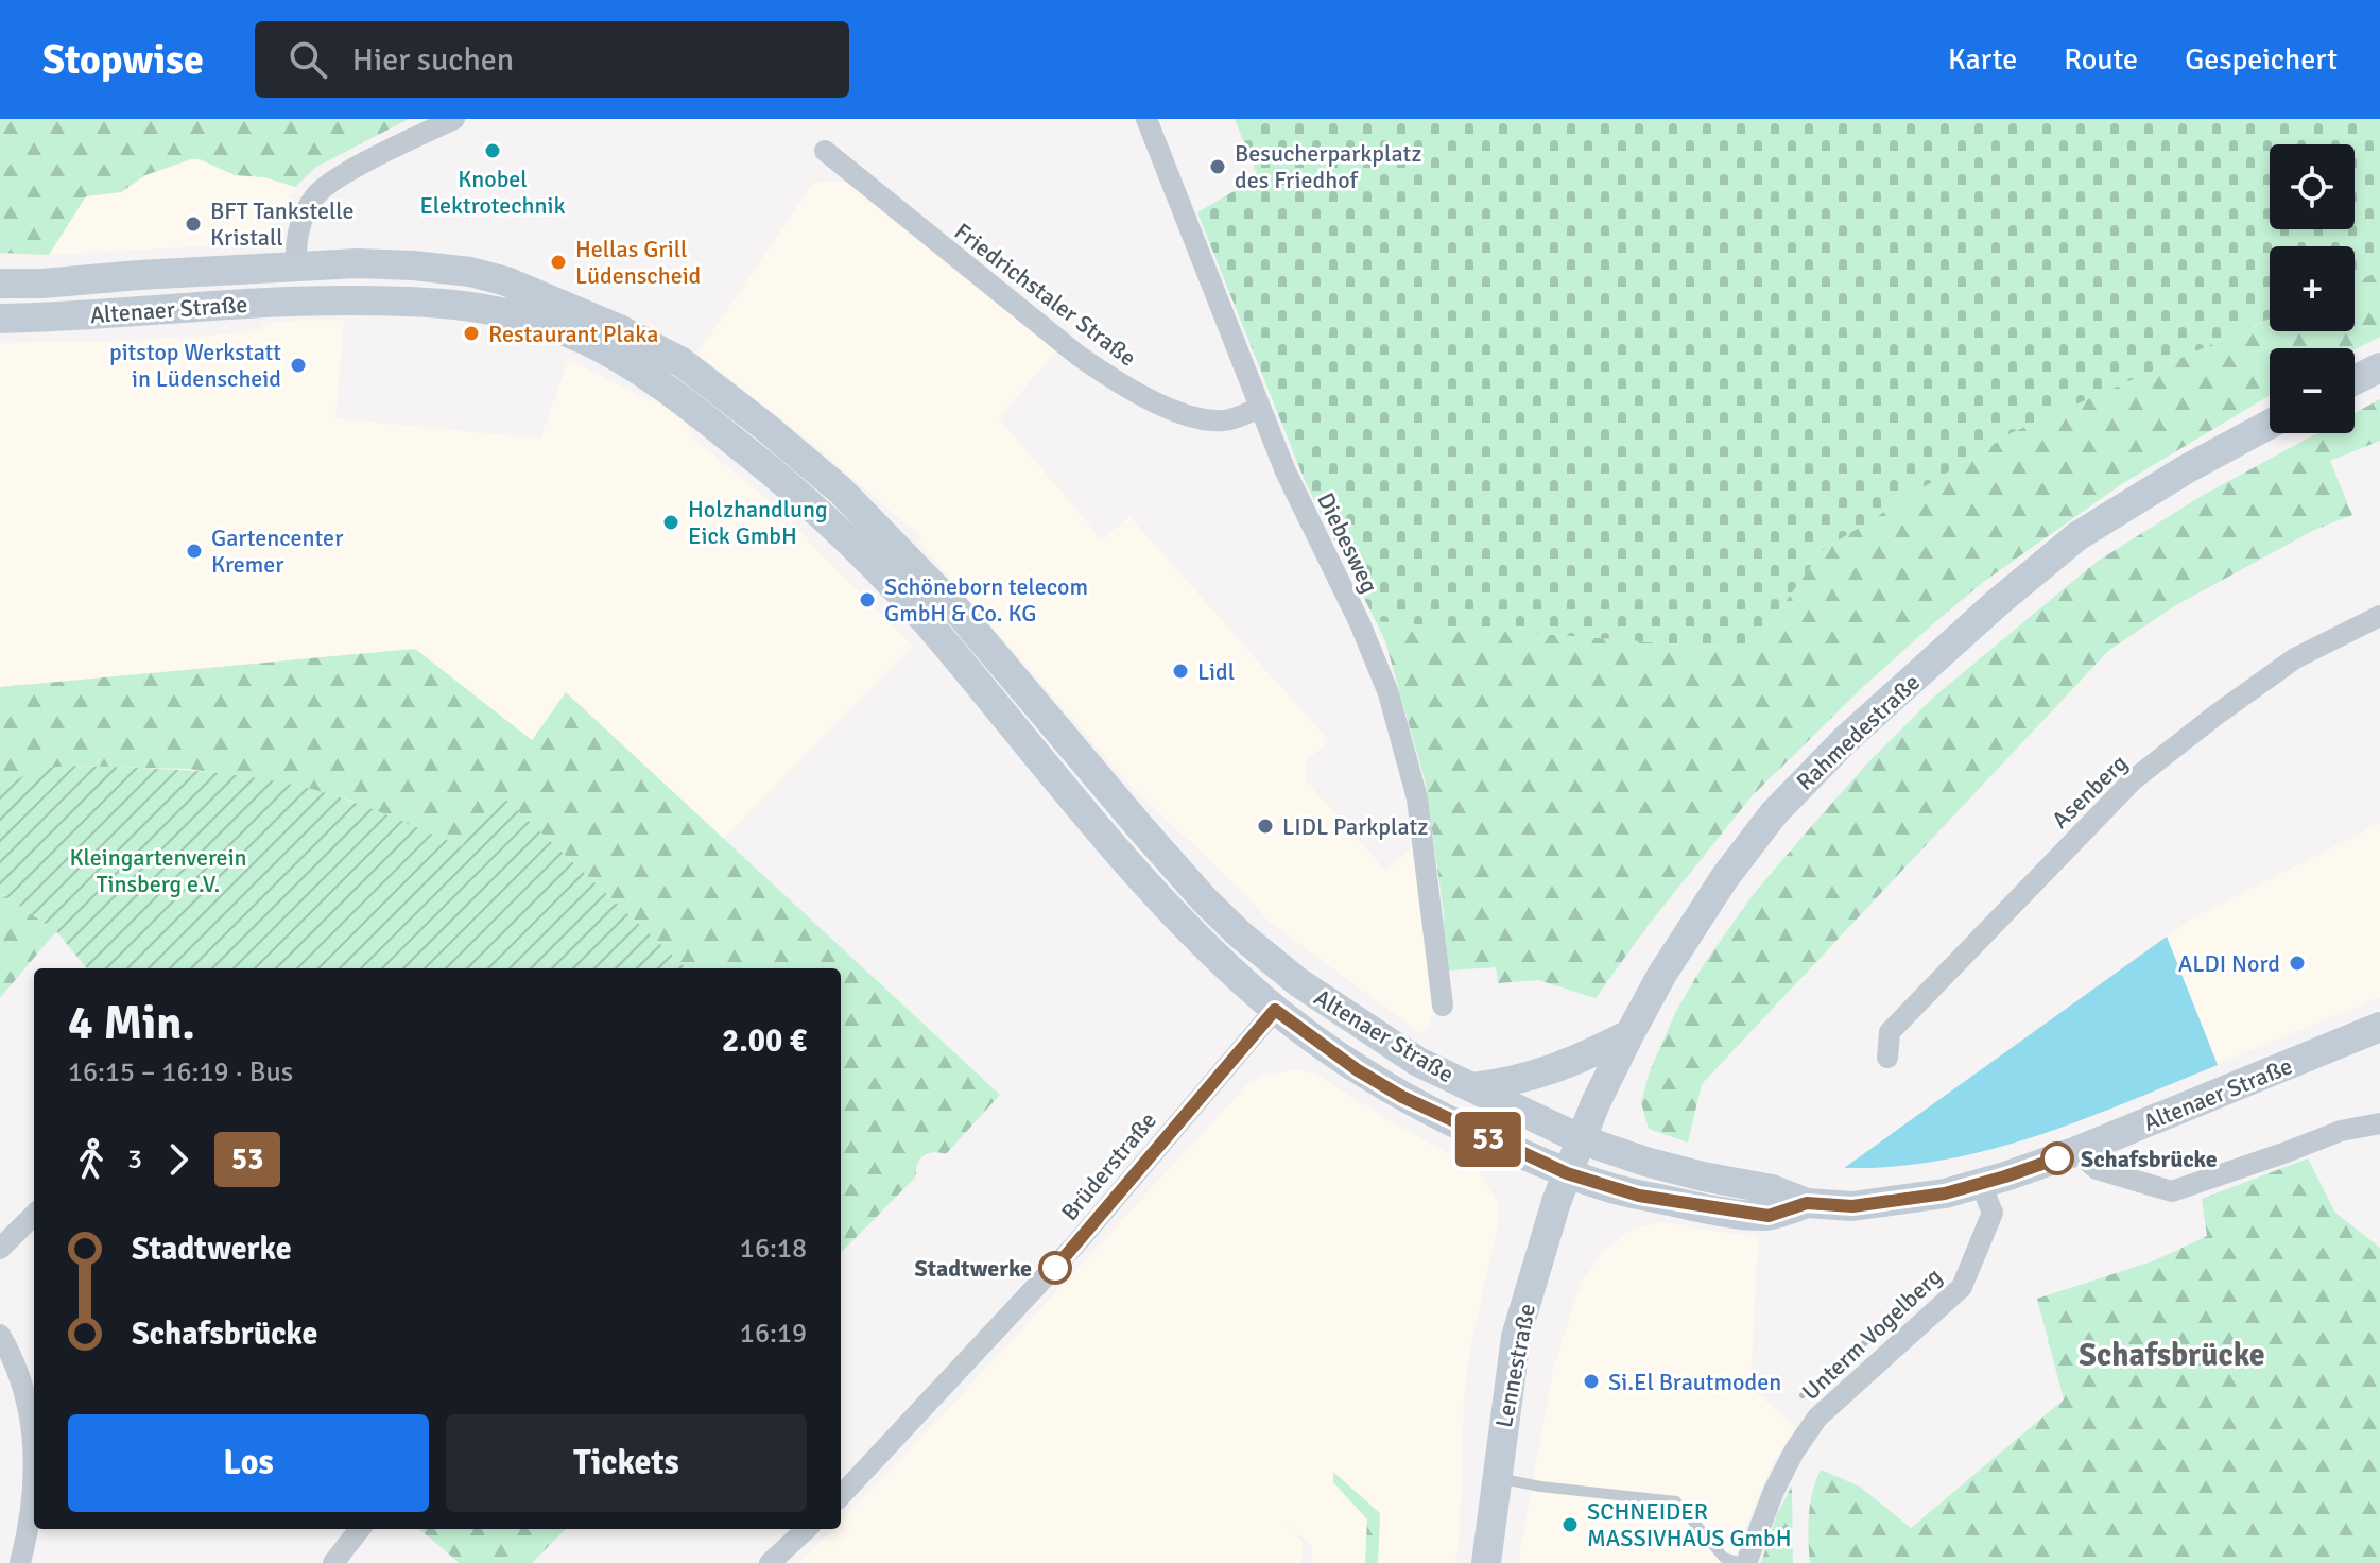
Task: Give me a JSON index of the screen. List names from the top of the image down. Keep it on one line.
{"streets":{"main road":["Altenaer Straße","Rahmedestraße","Lennestraße"],"street":["Friedrichstaler Straße","Diebesweg","Asenberg","Brüderstraße","Unterm Vogelberg"]},"crossings":[["Friedrichstaler Straße","Diebesweg"],["Altenaer Straße","Rahmedestraße"],["Altenaer Straße","Brüderstraße"],["Altenaer Straße","Unterm Vogelberg"],["Altenaer Straße","Lennestraße"],["Rahmedestraße","Lennestraße"]],"districts":["Schafsbrücke"],"parks":["Kleingartenverein Tinsberg e.V."],"places":["Knobel Elektrotechnik","Besucherparkplatz des Friedhof","BFT Tankstelle Kristall","Hellas Grill Lüdenscheid","Restaurant Plaka","pitstop Werkstatt in Lüdenscheid","Holzhandlung Eick GmbH","Gartencenter Kremer","Schöneborn telecom GmbH & Co. KG","Lidl","LIDL Parkplatz","ALDI Nord","Schafsbrücke","Stadtwerke","Si.El Brautmoden","SCHNEIDER MASSIVHAUS GmbH"],"lines":["bus line 53"],"page":{"header":"Stopwise","search":"Hier suchen","nav":["Karte","Route","Gespeichert"],"on_map":"53","map_buttons":["+","−"],"heading":["4 Min.","16:15 – 16:19 · Bus","2.00 €"],"legs":["3","53"],"list":[{"name":"Stadtwerke","value":"16:18"},{"name":"Schafsbrücke","value":"16:19"}],"buttons":["Los","Tickets"]}}
